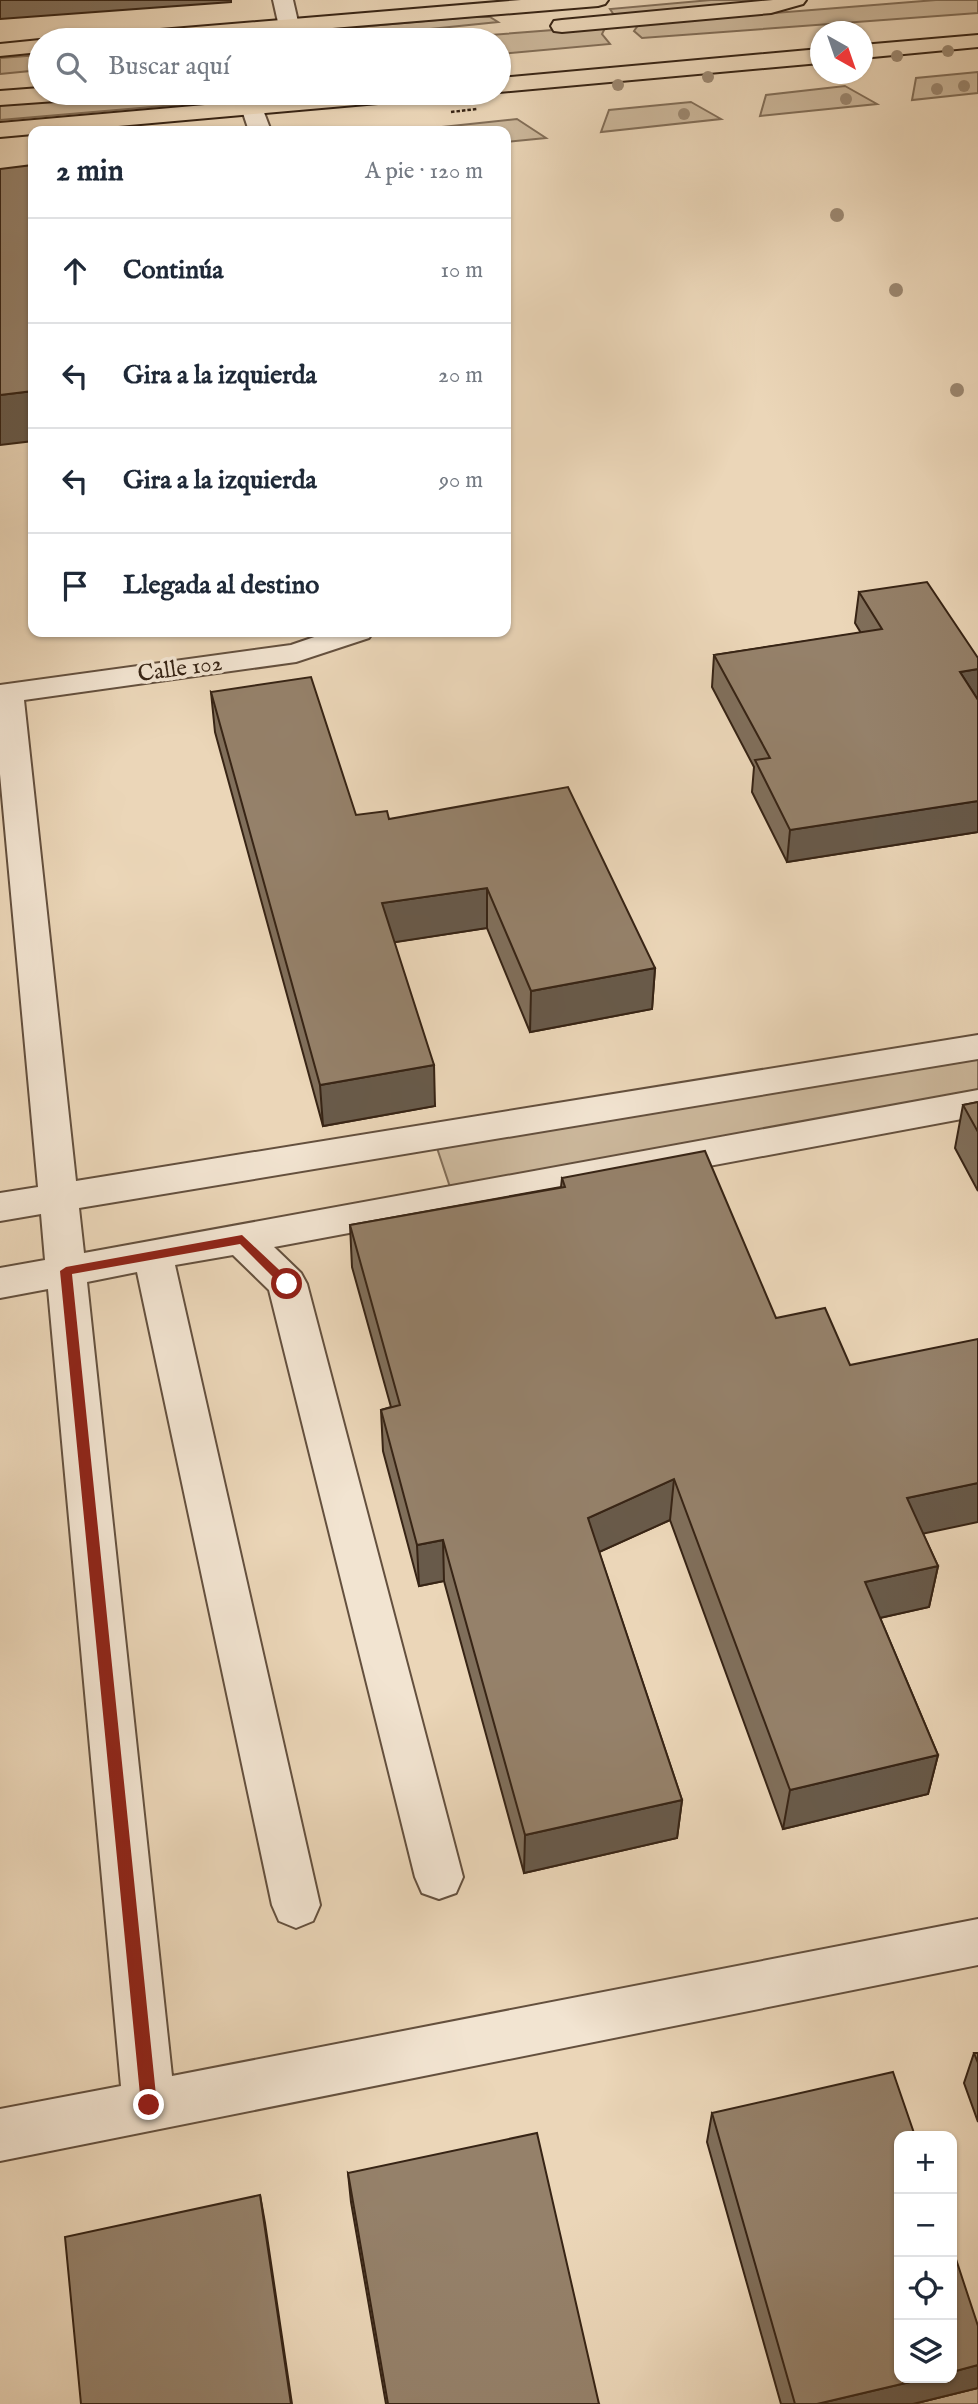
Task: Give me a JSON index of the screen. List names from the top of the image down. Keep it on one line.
{"streets":{"street":["Calle 102"]},"north":"bottom right","page":{"search":"Buscar aquí","heading":["2 min","A pie · 120 m"],"list":[["Continúa","10 m"],["Gira a la izquierda","20 m"],["Gira a la izquierda","90 m"],"Llegada al destino"],"map_buttons":["+","−"]}}
